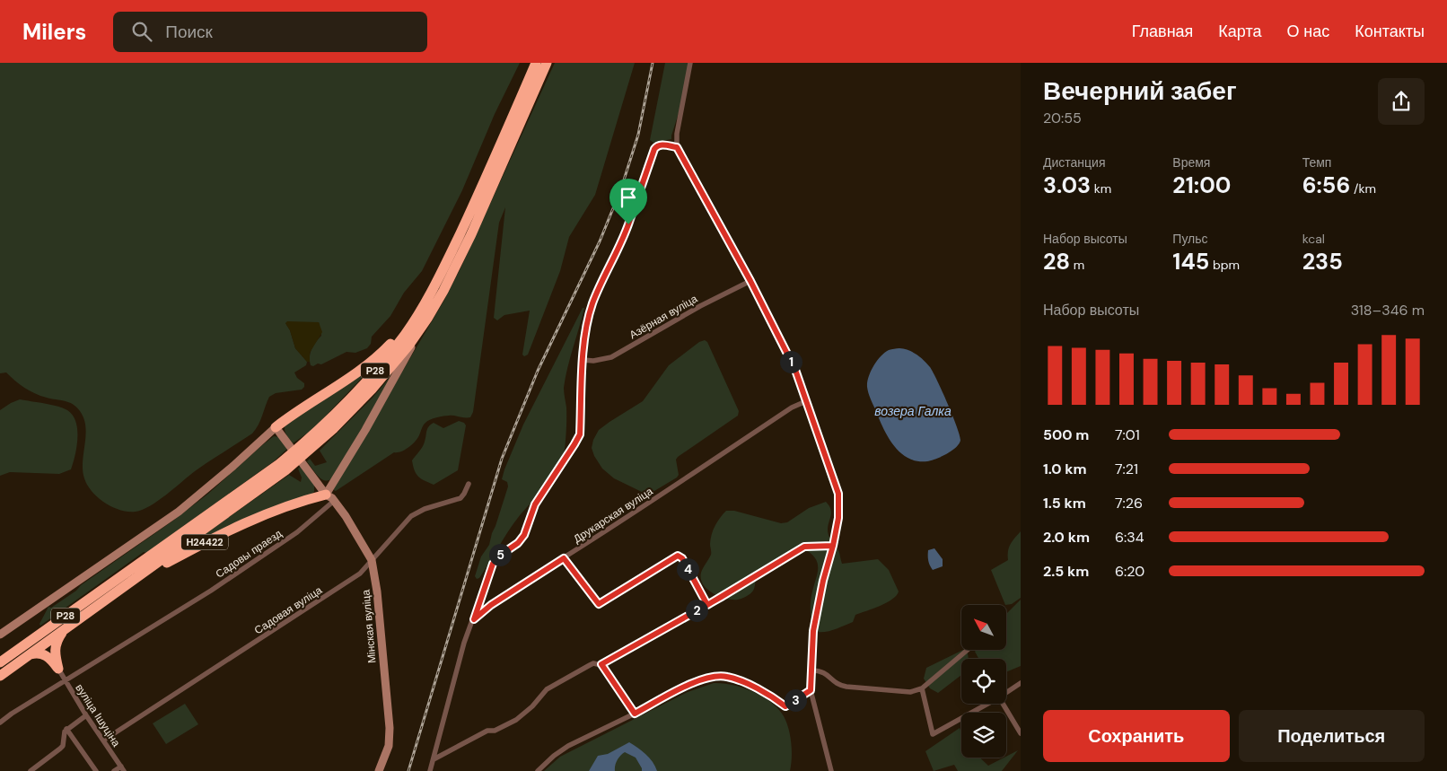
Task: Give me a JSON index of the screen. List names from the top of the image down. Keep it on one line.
{"streets":{"highway":["Р28","Н24422"],"street":["Азёрная вуліца","Друкарская вуліца","Садовы праезд","Садовая вуліца","Мінская вуліца","вуліца Ішуціна"]},"crossings":[["Р28","Н24422"],["Н24422","Садовы праезд"],["Н24422","Мінская вуліца"],["Садовы праезд","Мінская вуліца"],["Садовы праезд","вуліца Ішуціна"],["Садовая вуліца","Мінская вуліца"],["Садовая вуліца","вуліца Ішуціна"]],"water":["возера Галка"],"north":"top left","page":{"header":"Milers","search":"Поиск","nav":["Главная","Карта","О нас","Контакты"],"heading":["Вечерний забег","20:55"],"stats":[["Дистанция","3.03 km"],["Время","21:00"],["Темп","6:56 /km"],["Набор высоты","28 m"],["Пульс","145 bpm"],["kcal","235"]],"chart":["Набор высоты","318–346 m"],"pins":["1","5","4","2","3"],"list":[{"name":"500 m","note":"7:01"},{"name":"1.0 km","note":"7:21"},{"name":"1.5 km","note":"7:26"},{"name":"2.0 km","note":"6:34"},{"name":"2.5 km","note":"6:20"}],"buttons":["Сохранить","Поделиться"]}}
